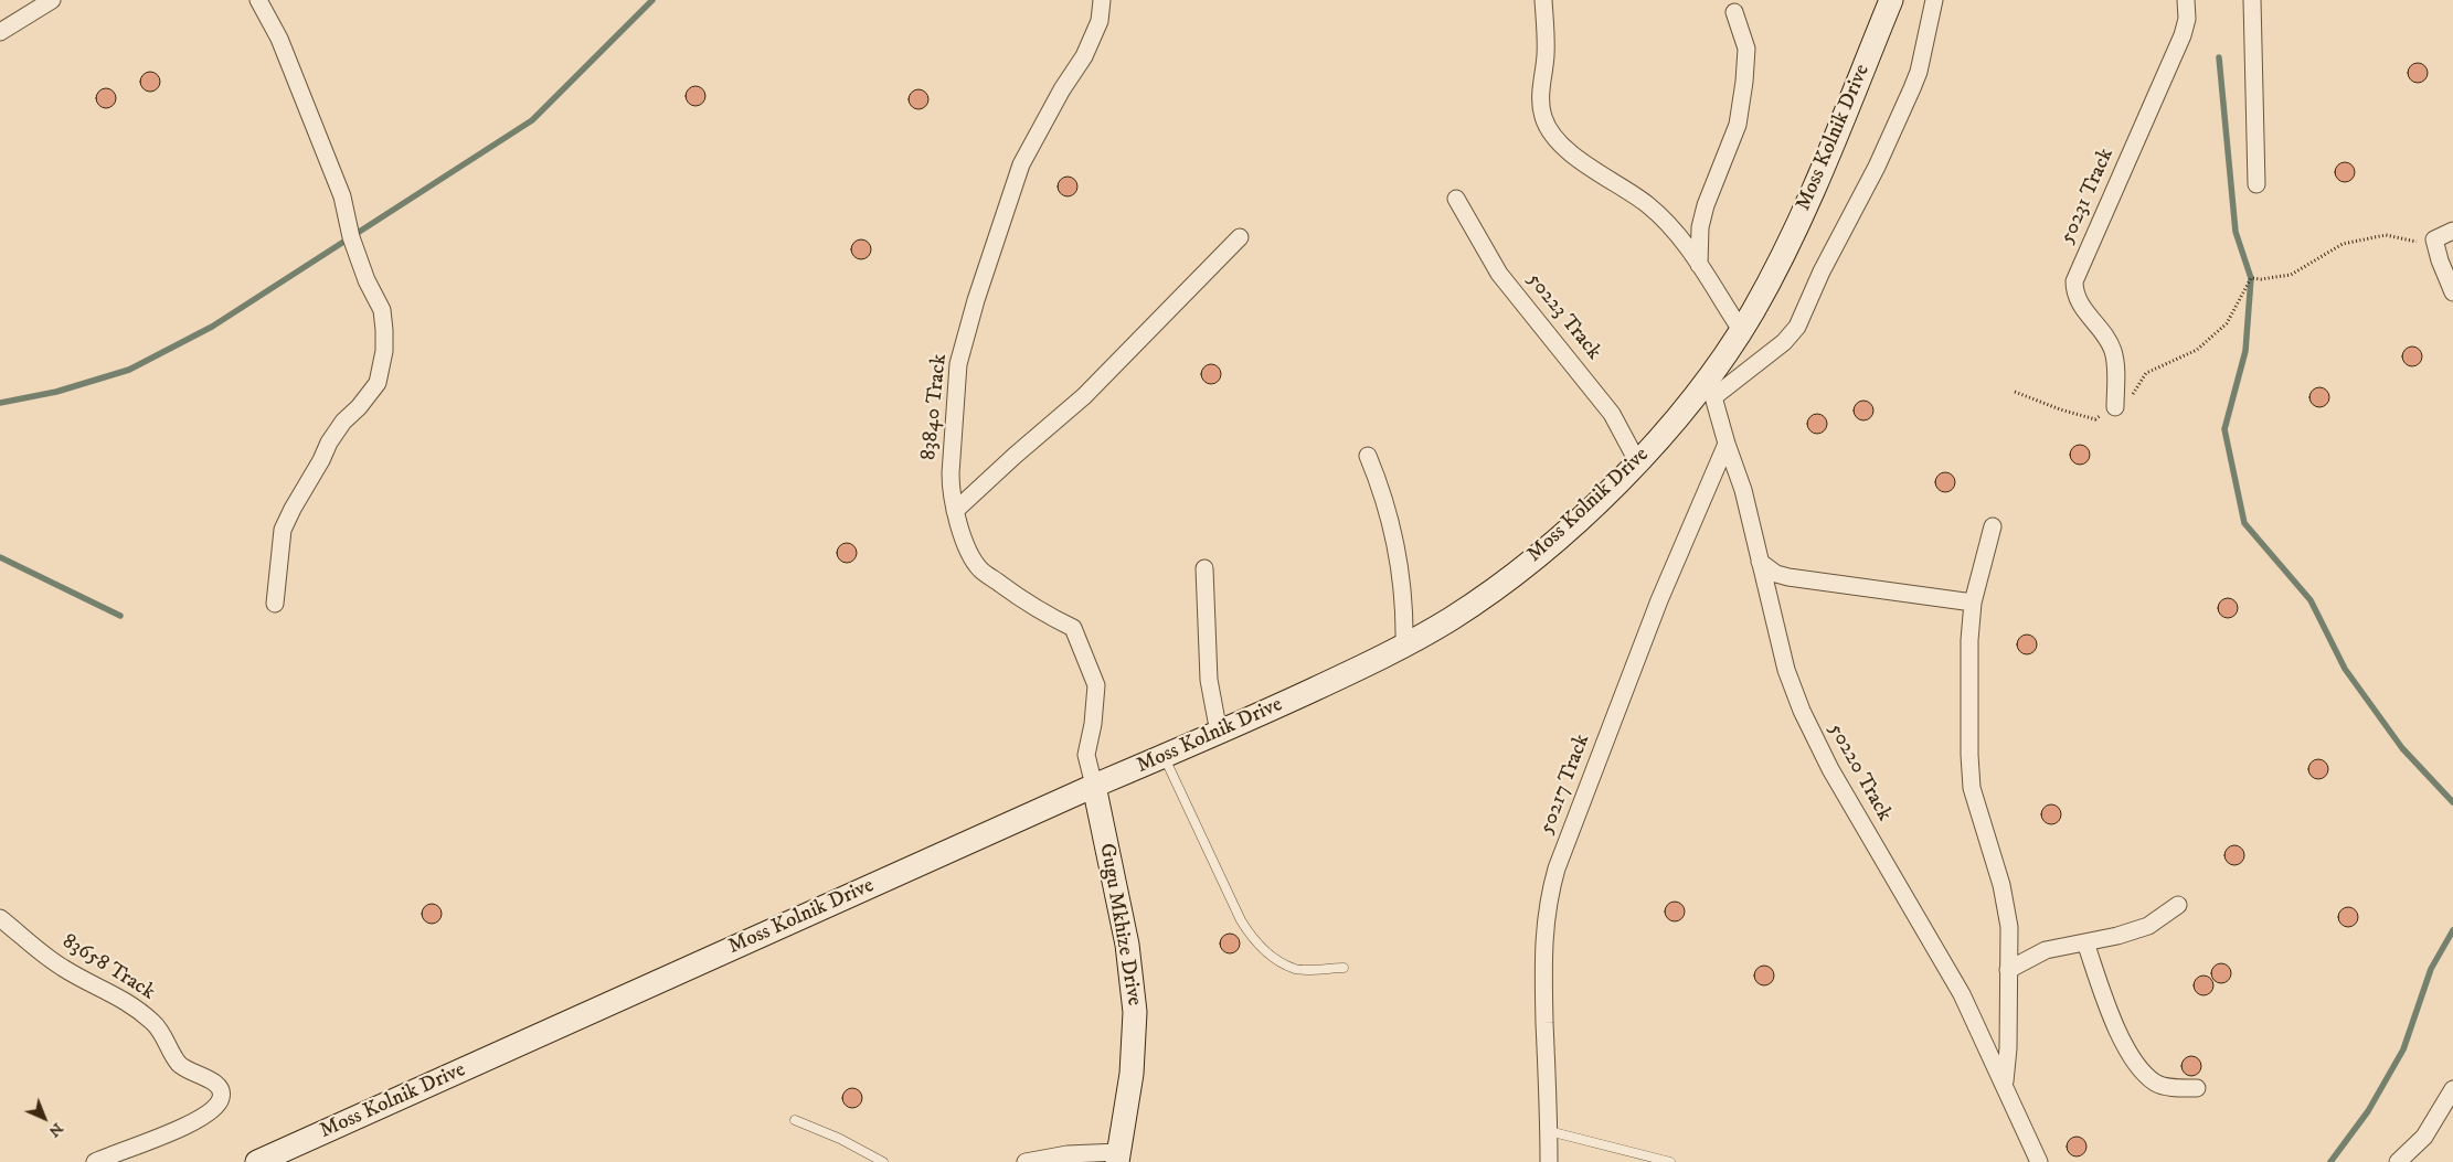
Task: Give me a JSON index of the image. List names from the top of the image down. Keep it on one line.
{"streets":{"main road":["Moss Kolnik Drive","Gugu Mkhize Drive"],"street":["50231 Track","50223 Track","83840 Track","50220 Track","50217 Track","83658 Track"]},"crossings":[["Moss Kolnik Drive","50223 Track"],["Moss Kolnik Drive","83840 Track"],["Moss Kolnik Drive","50220 Track"],["Moss Kolnik Drive","Gugu Mkhize Drive"],["83840 Track","Gugu Mkhize Drive"],["50220 Track","50217 Track"]],"north":"bottom right"}
